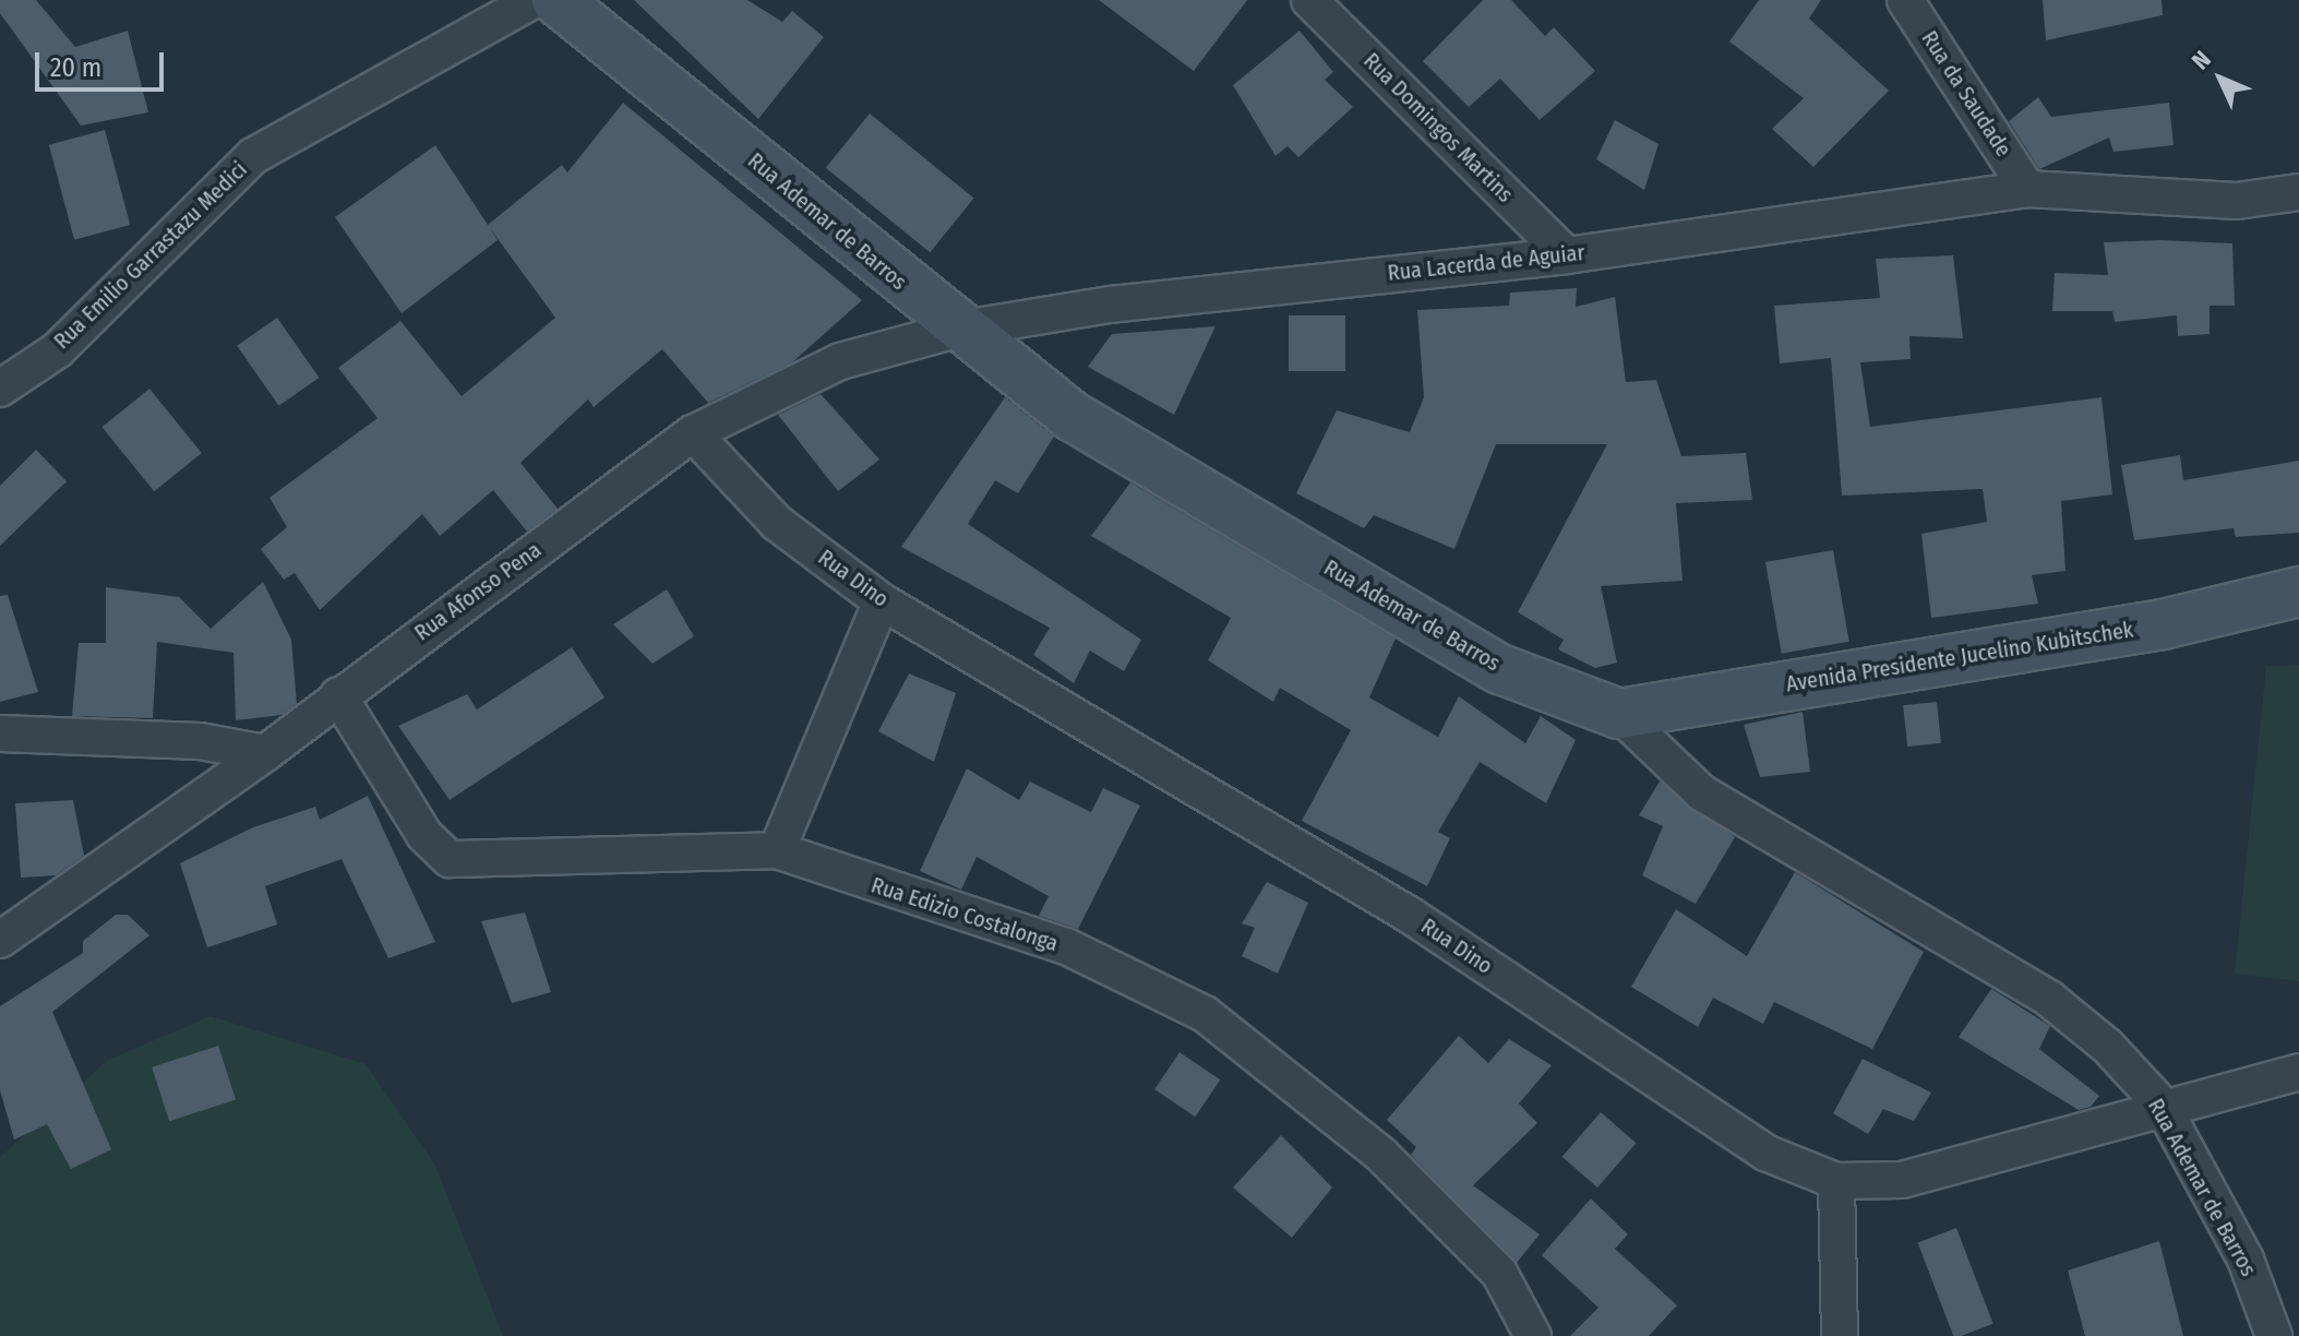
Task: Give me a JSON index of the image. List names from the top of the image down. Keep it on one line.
{"streets":{"street":["Rua da Saudade","Rua Domingos Martins","Rua Ademar de Barros","Rua Emilio Garrastazu Medici","Rua Lacerda de Aguiar","Rua Dino","Rua Afonso Pena","Avenida Presidente Jucelino Kubitschek","Rua Edizio Costalonga"]},"crossings":[["Rua da Saudade","Rua Lacerda de Aguiar"],["Rua Domingos Martins","Rua Lacerda de Aguiar"],["Rua Ademar de Barros","Rua Lacerda de Aguiar"],["Rua Ademar de Barros","Rua Dino"],["Rua Ademar de Barros","Avenida Presidente Jucelino Kubitschek"],["Rua Lacerda de Aguiar","Rua Dino"],["Rua Lacerda de Aguiar","Rua Afonso Pena"],["Rua Dino","Rua Afonso Pena"],["Rua Afonso Pena","Rua Edizio Costalonga"]],"scale_bar":"20 m","north":"top left"}
